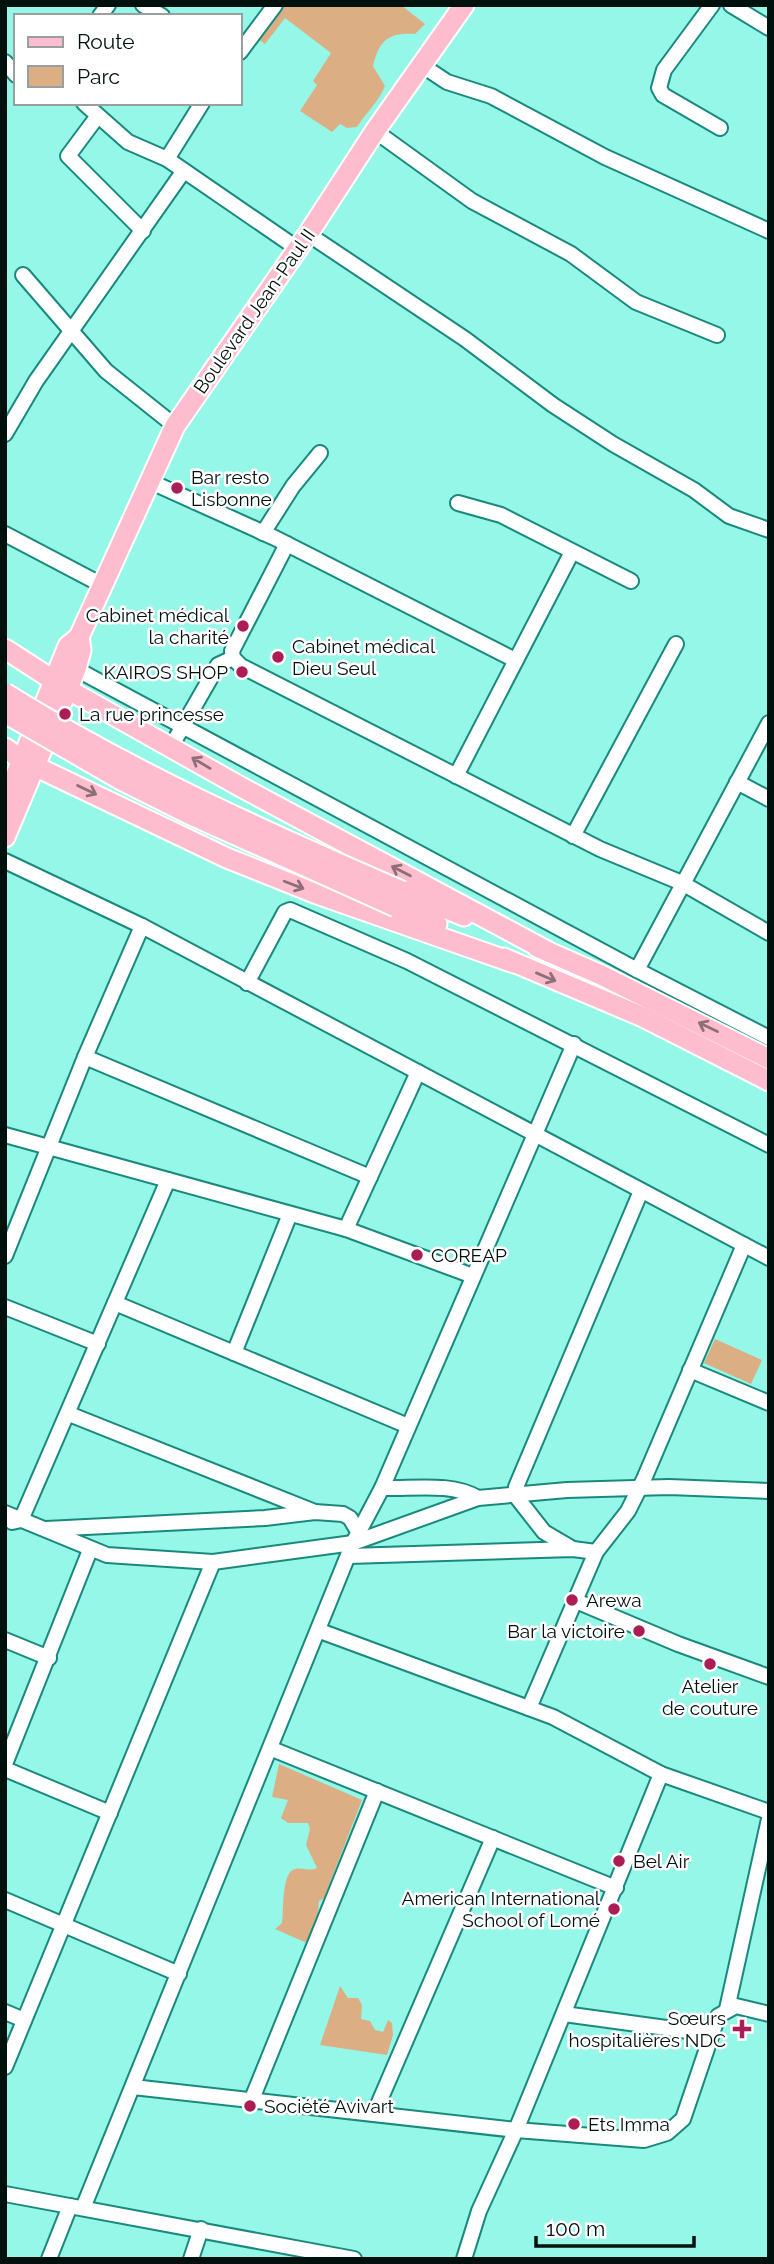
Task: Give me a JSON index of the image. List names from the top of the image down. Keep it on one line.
{"streets":{"main road":["Boulevard Jean-Paul II"]},"places":{"other":["Bar resto Lisbonne","Cabinet médical la charité","Cabinet médical Dieu Seul","KAIROS SHOP","La rue princesse","COREAP","Arewa","Bar la victoire","Atelier de couture","Bel Air","American International School of Lomé","Société Avivart","Ets Imma"],"health":["Sœurs hospitalières NDC"]},"legend":["Route","Parc"],"scale_bar":"100 m"}
